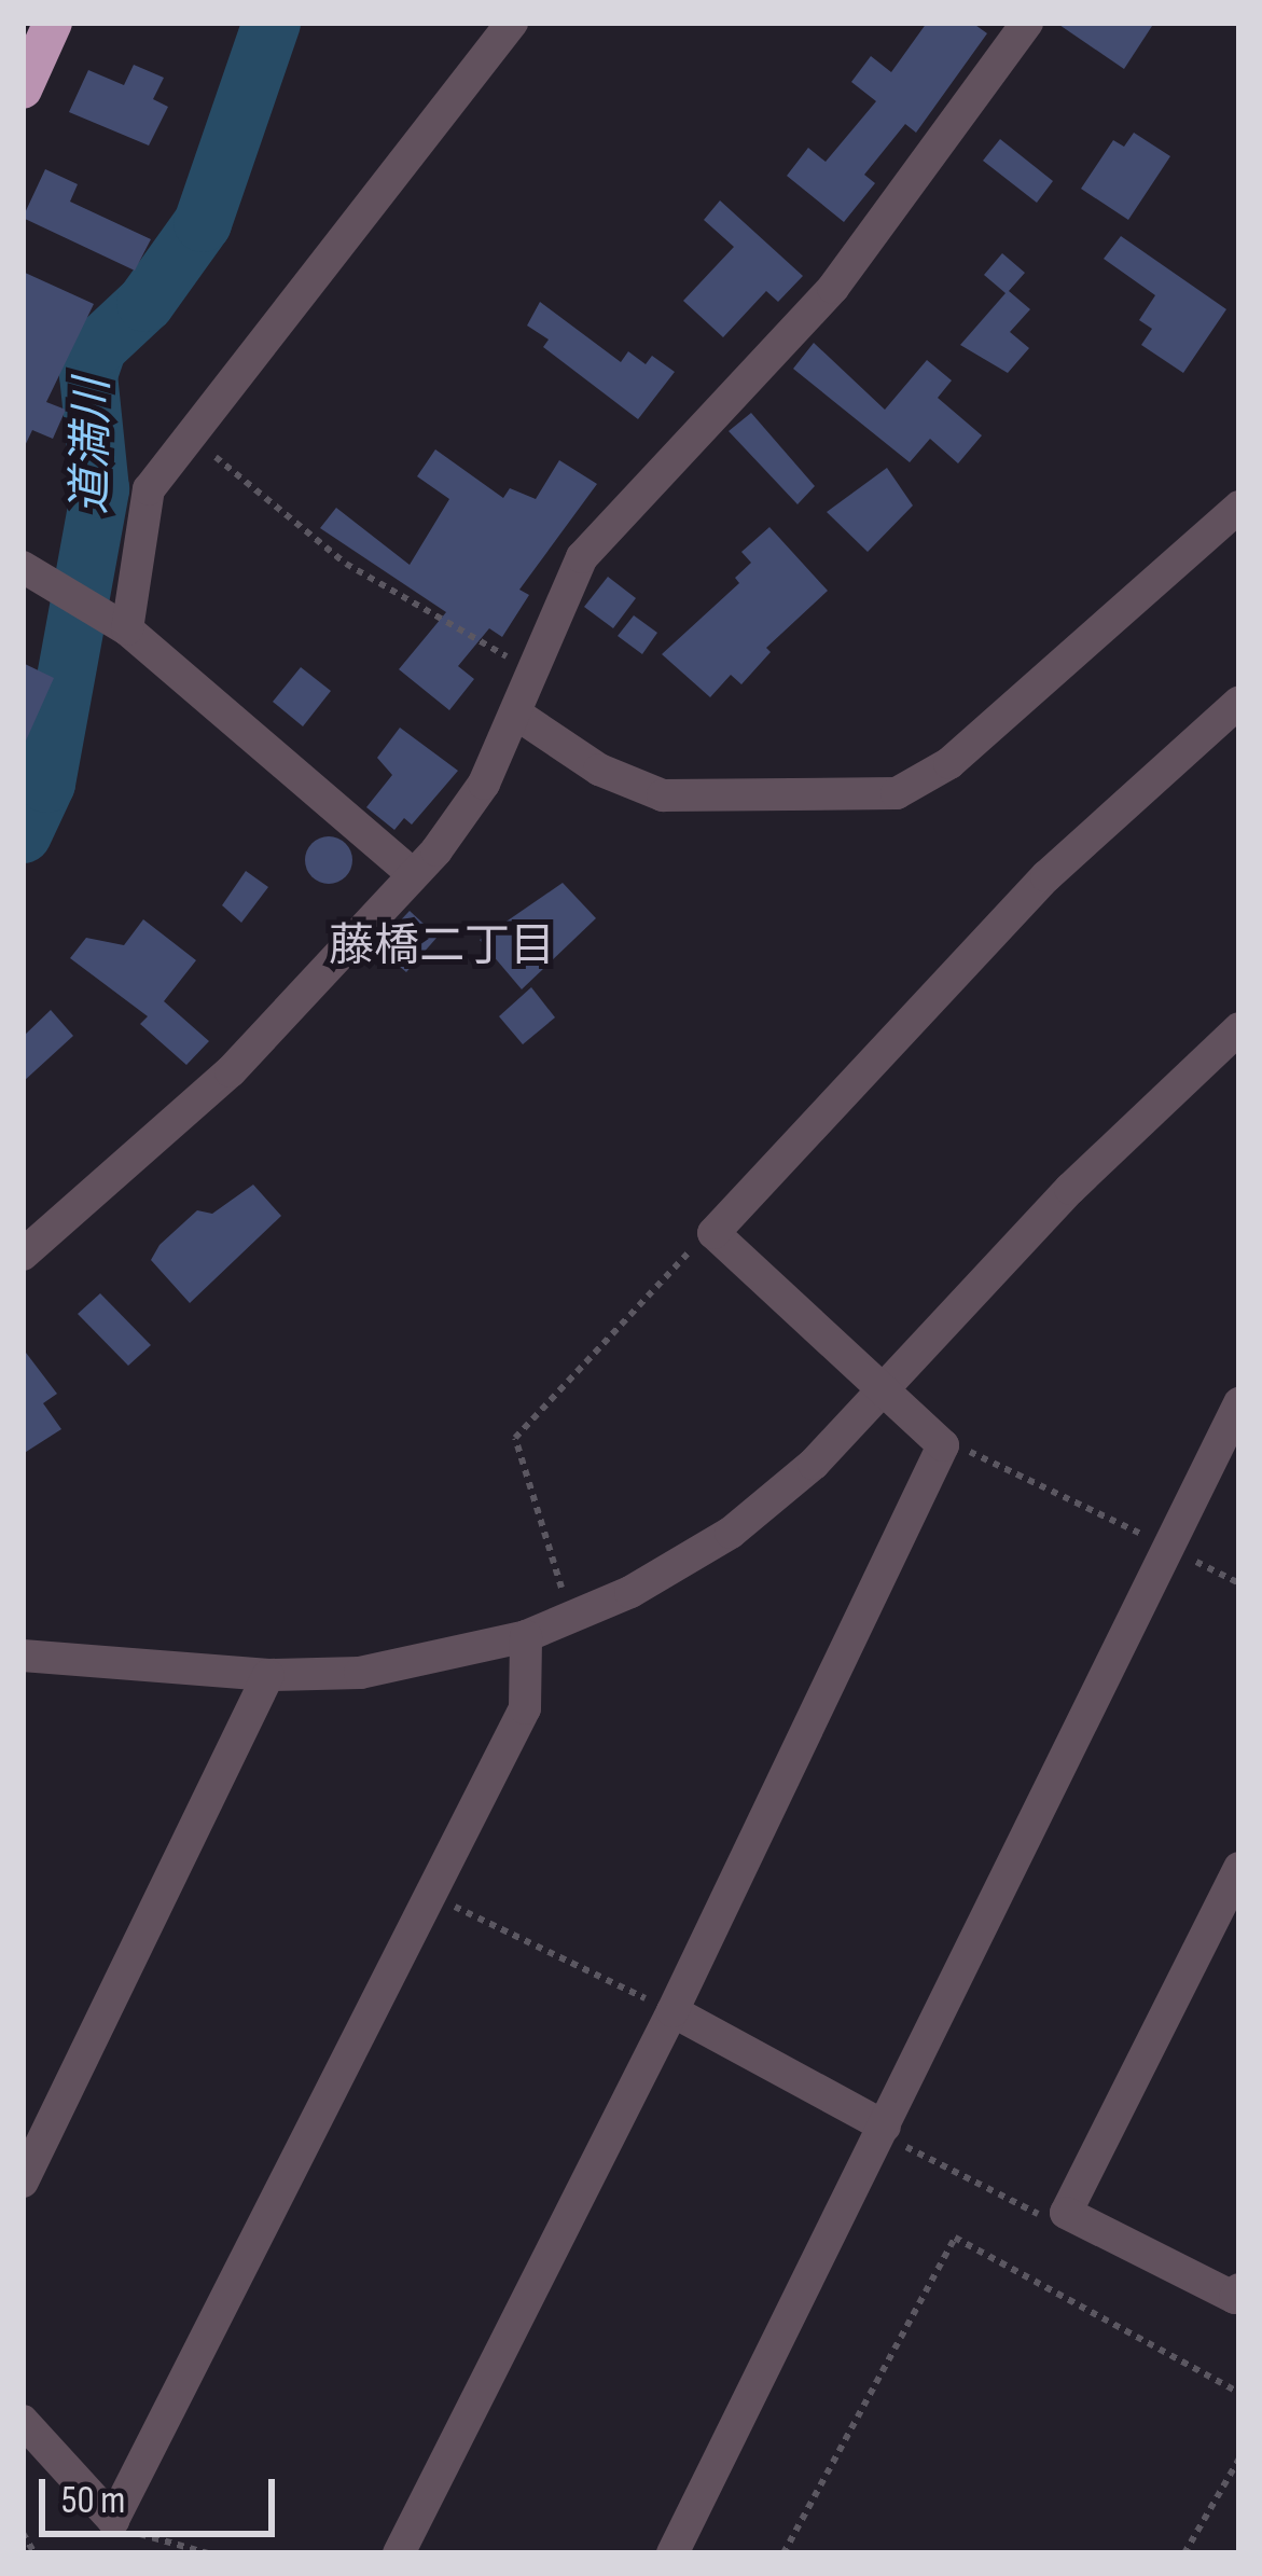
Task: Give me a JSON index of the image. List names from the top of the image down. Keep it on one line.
{"districts":["藤橋二丁目"],"water":["道満川"],"scale_bar":"50 m"}
